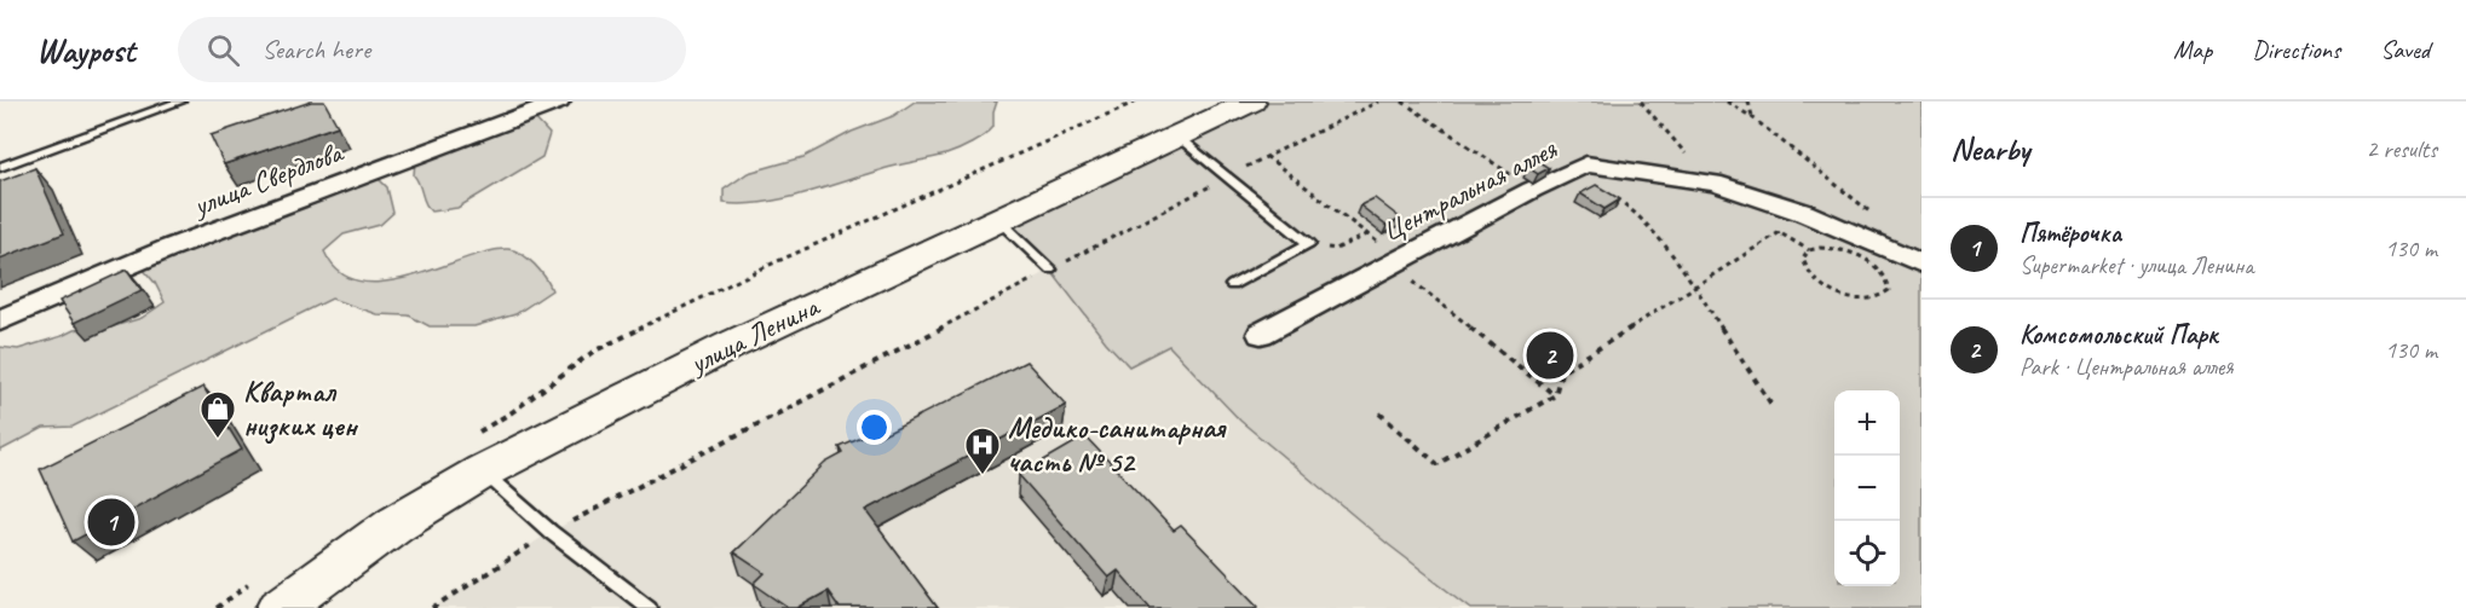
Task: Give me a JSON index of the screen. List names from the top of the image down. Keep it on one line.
{"streets":{"main road":["улица Ленина"],"street":["улица Свердлова","Центральная аллея"]},"places":{"shop":["Квартал низких цен"],"hospital":["Медико-санитарная часть № 52"]},"page":{"header":"Waypost","search":"Search here","nav":["Map","Directions","Saved"],"heading":["Nearby","2 results"],"list":[{"mark":"1","name":"Пятёрочка","note":"Supermarket · улица Ленина","value":"130 m"},{"mark":"2","name":"Комсомольский Парк","note":"Park · Центральная аллея","value":"130 m"}],"pins":["2","1"],"map_buttons":["+","−"]}}
